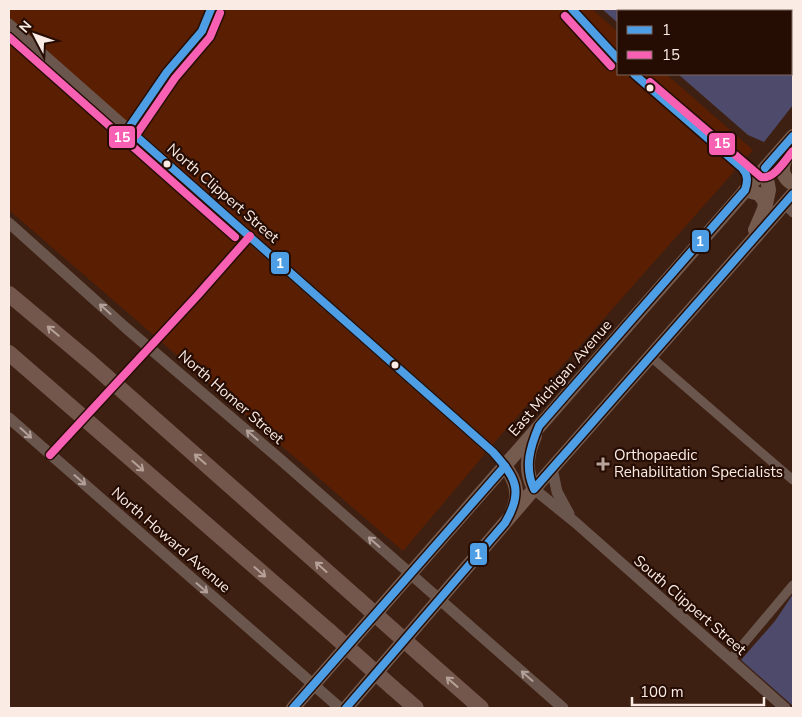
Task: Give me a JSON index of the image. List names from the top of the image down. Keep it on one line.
{"streets":{"main road":["East Michigan Avenue"],"street":["North Clippert Street","North Homer Street","North Howard Avenue","South Clippert Street"]},"crossings":[["North Clippert Street","East Michigan Avenue"],["East Michigan Avenue","North Homer Street"],["East Michigan Avenue","North Howard Avenue"]],"one_way":["North Homer Street","North Howard Avenue"],"places":{"health":["Orthopaedic Rehabilitation Specialists"]},"lines":["transit line 1","transit line 15"],"legend":["1","15"],"scale_bar":"100 m","north":"top left"}
